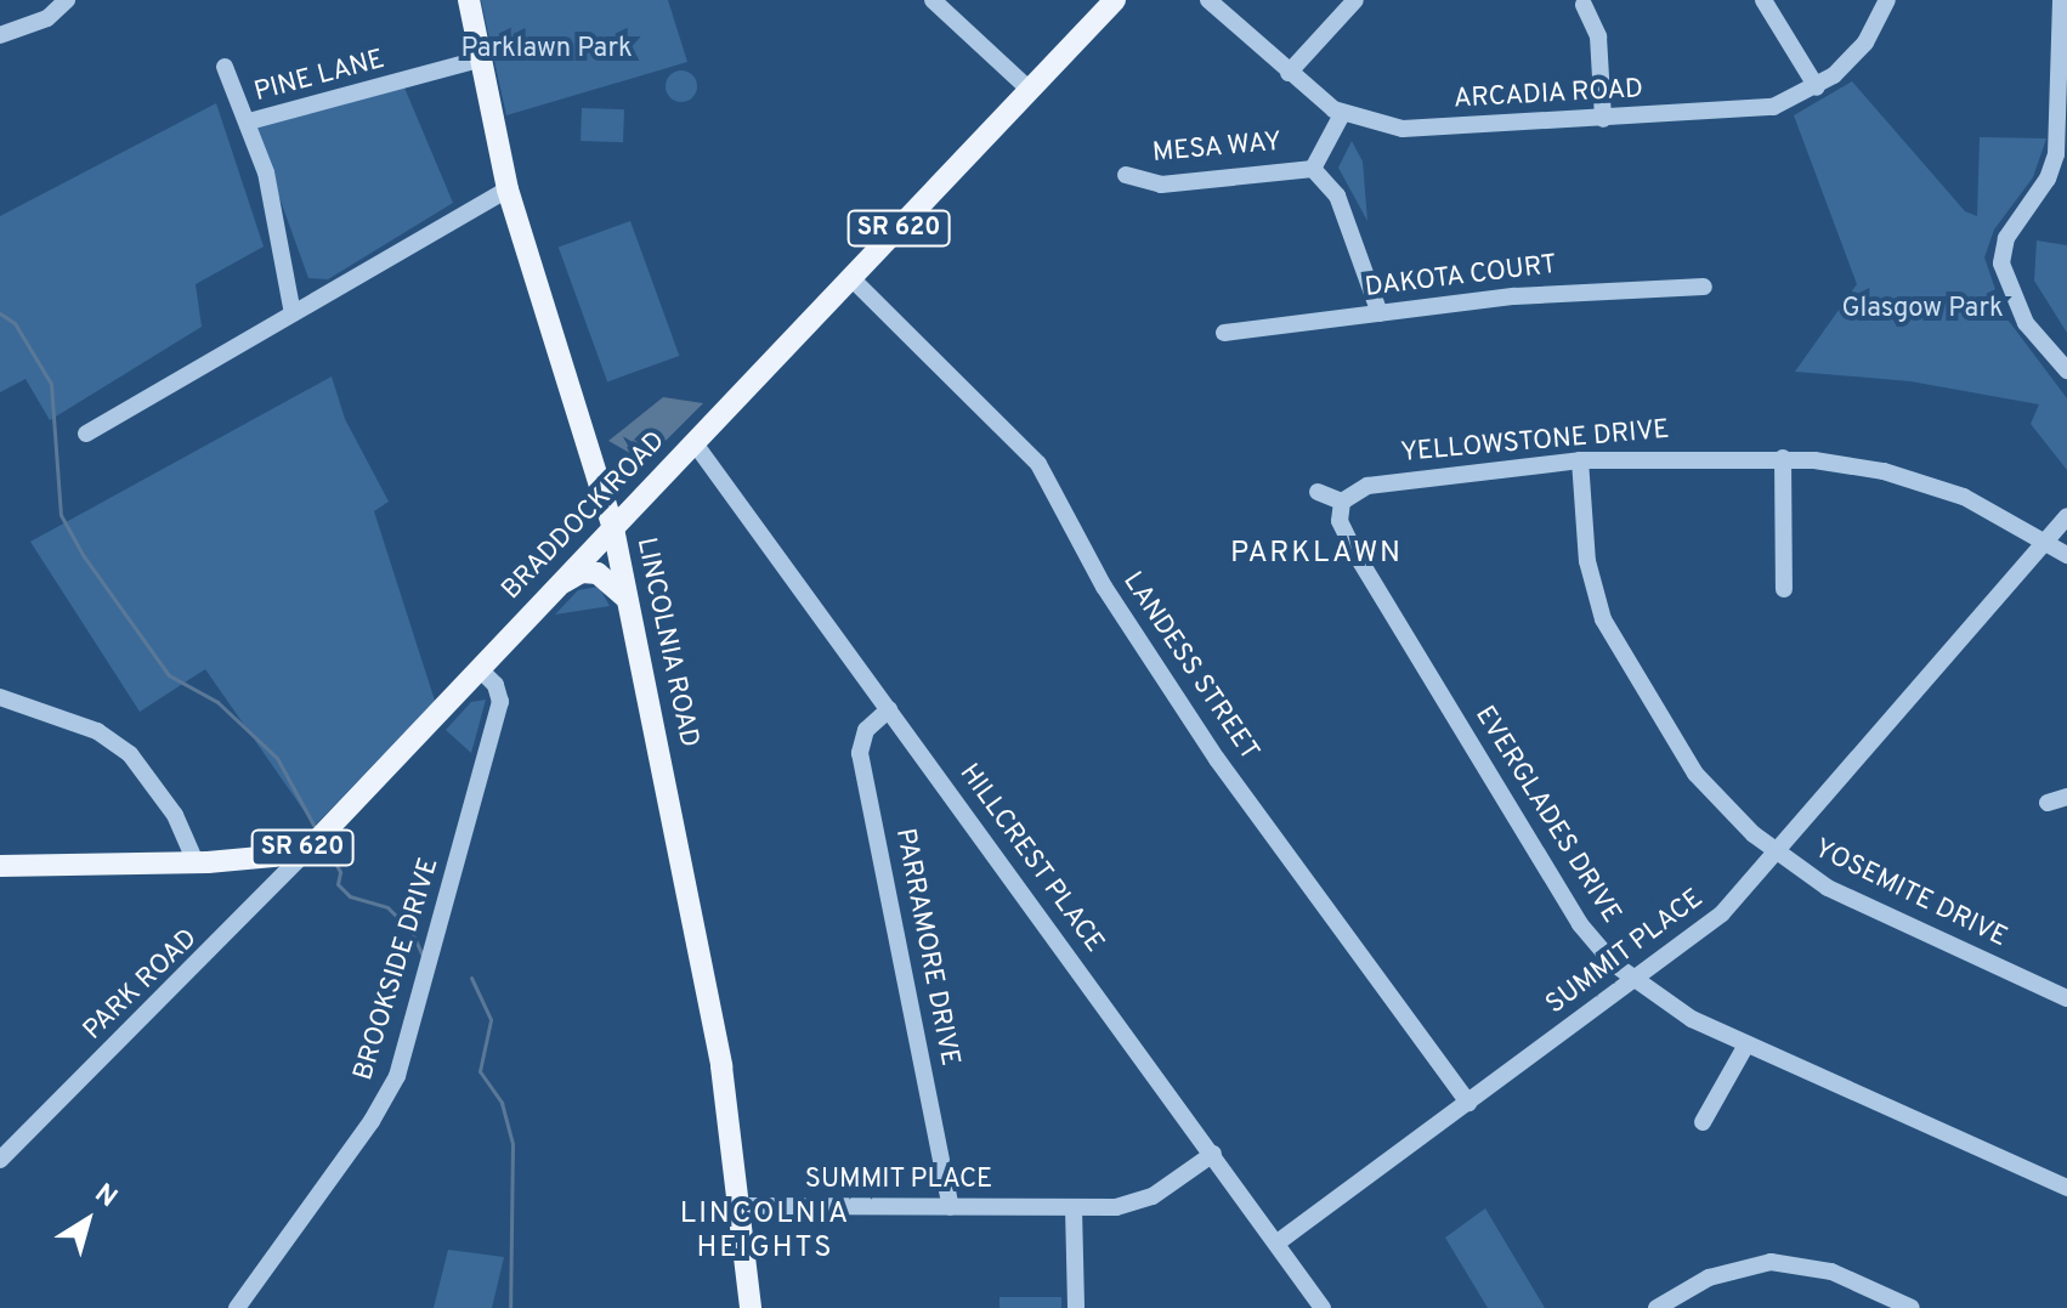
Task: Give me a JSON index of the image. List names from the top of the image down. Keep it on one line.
{"streets":{"main road":["SR 620","BRADDOCK ROAD","LINCOLNIA ROAD"],"street":["PINE LANE","ARCADIA ROAD","MESA WAY","DAKOTA COURT","YELLOWSTONE DRIVE","LANDESS STREET","EVERGLADES DRIVE","HILLCREST PLACE","YOSEMITE DRIVE","PARRAMORE DRIVE","SUMMIT PLACE","BROOKSIDE DRIVE","PARK ROAD"]},"crossings":[["PINE LANE","LINCOLNIA ROAD"],["YELLOWSTONE DRIVE","EVERGLADES DRIVE"],["YELLOWSTONE DRIVE","YOSEMITE DRIVE"],["YELLOWSTONE DRIVE","SUMMIT PLACE"],["BRADDOCK ROAD","LINCOLNIA ROAD"],["BRADDOCK ROAD","LANDESS STREET"],["BRADDOCK ROAD","HILLCREST PLACE"],["BRADDOCK ROAD","BROOKSIDE DRIVE"],["BRADDOCK ROAD","PARK ROAD"],["LINCOLNIA ROAD","SUMMIT PLACE"],["LANDESS STREET","SUMMIT PLACE"],["EVERGLADES DRIVE","SUMMIT PLACE"],["HILLCREST PLACE","PARRAMORE DRIVE"],["HILLCREST PLACE","SUMMIT PLACE"],["YOSEMITE DRIVE","SUMMIT PLACE"],["PARRAMORE DRIVE","SUMMIT PLACE"]],"districts":["PARKLAWN","LINCOLNIA HEIGHTS"],"parks":["Parklawn Park","Glasgow Park"],"north":"top right"}
